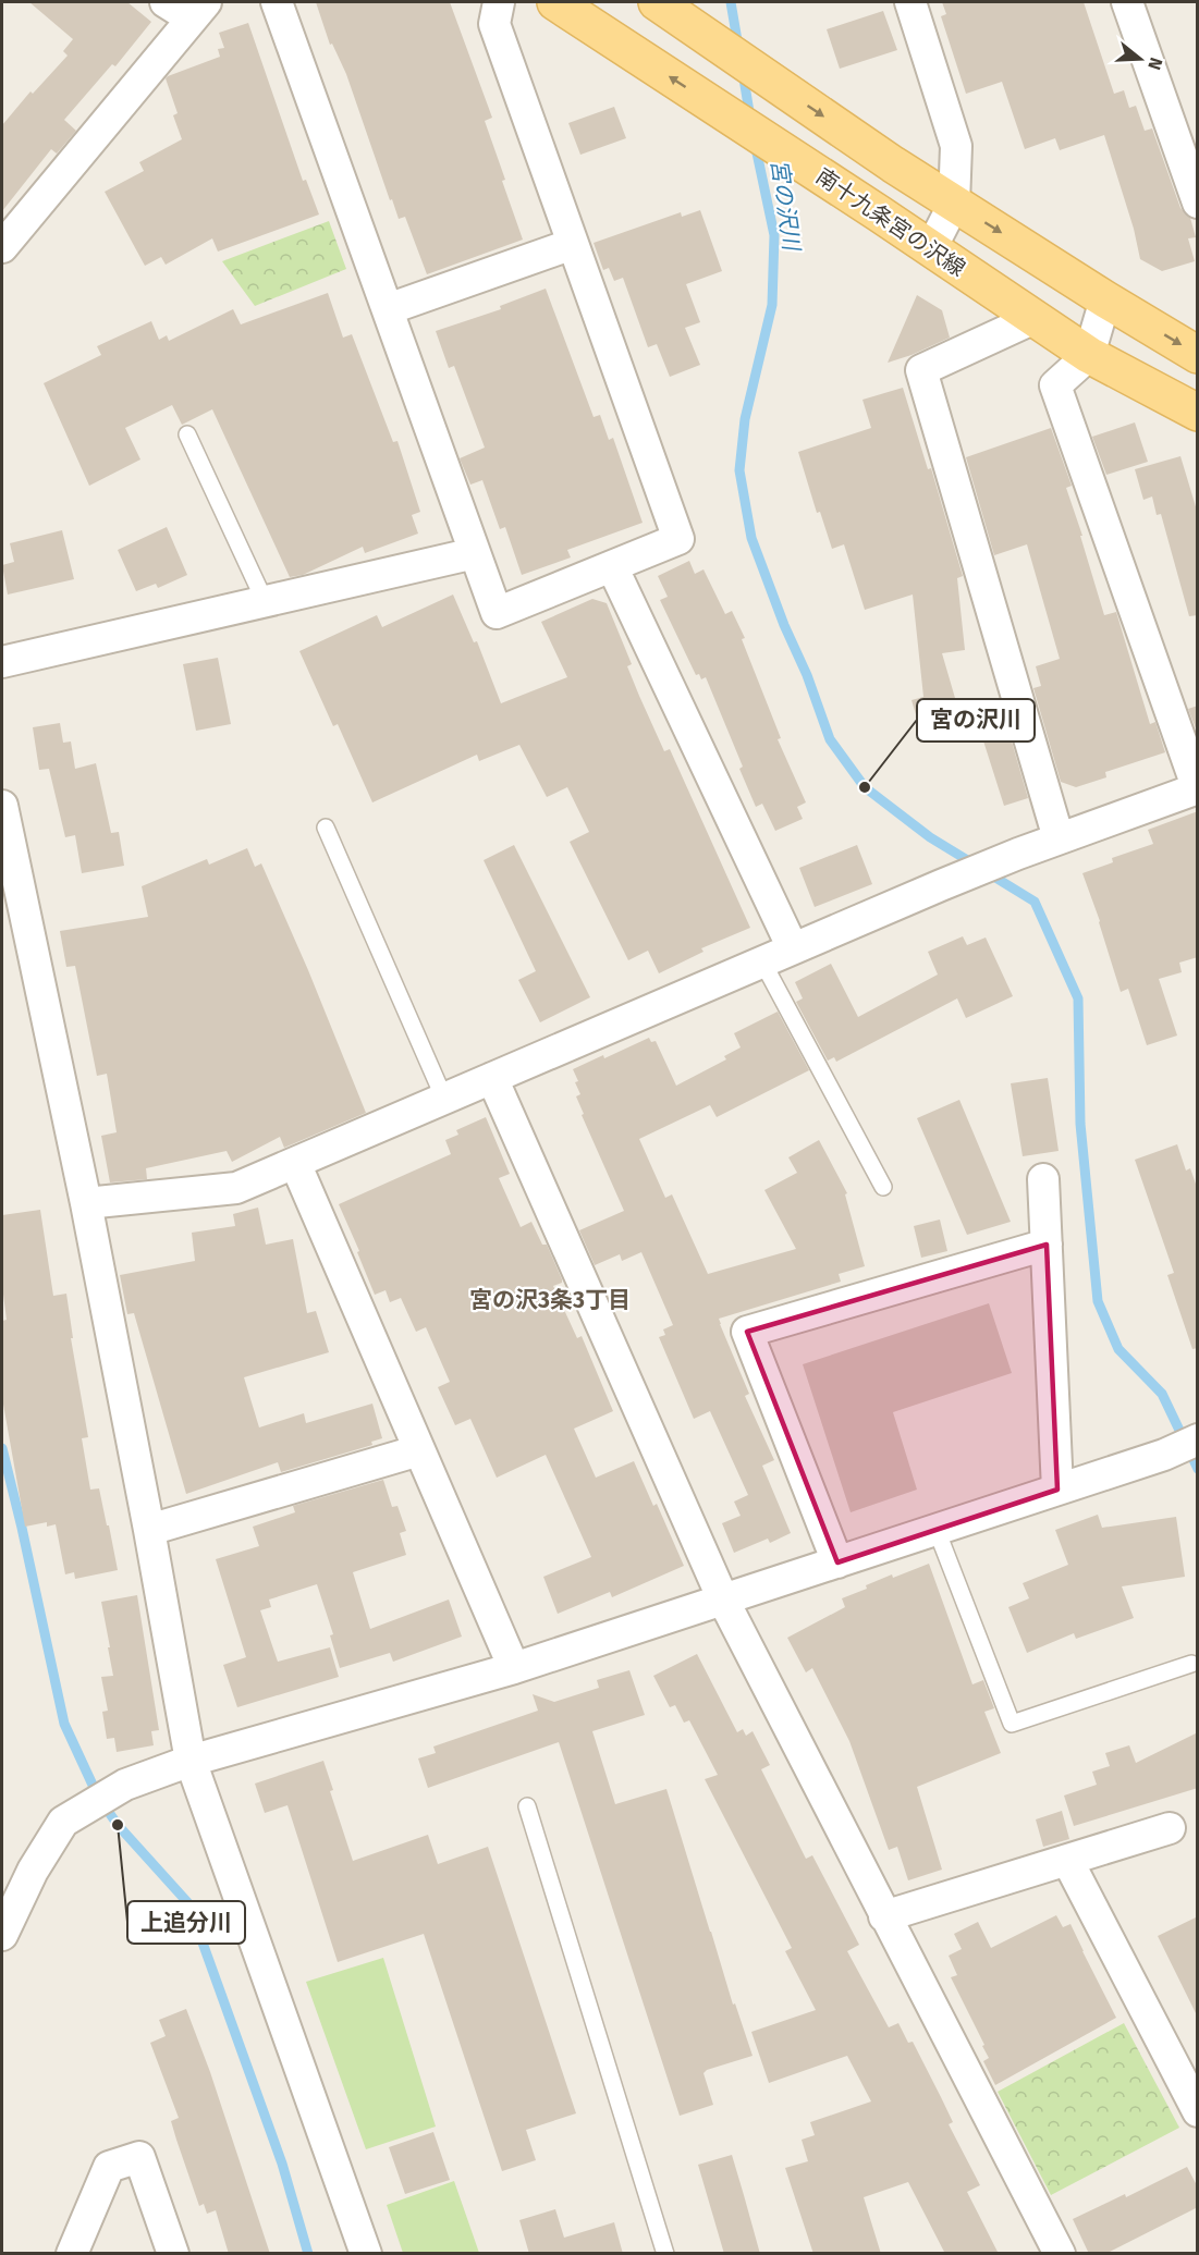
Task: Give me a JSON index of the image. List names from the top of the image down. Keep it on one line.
{"streets":{"main road":["南十九条宮の沢線"]},"districts":["宮の沢3条3丁目"],"water":["宮の沢川"],"places":["宮の沢川","上追分川"],"north":"right"}
